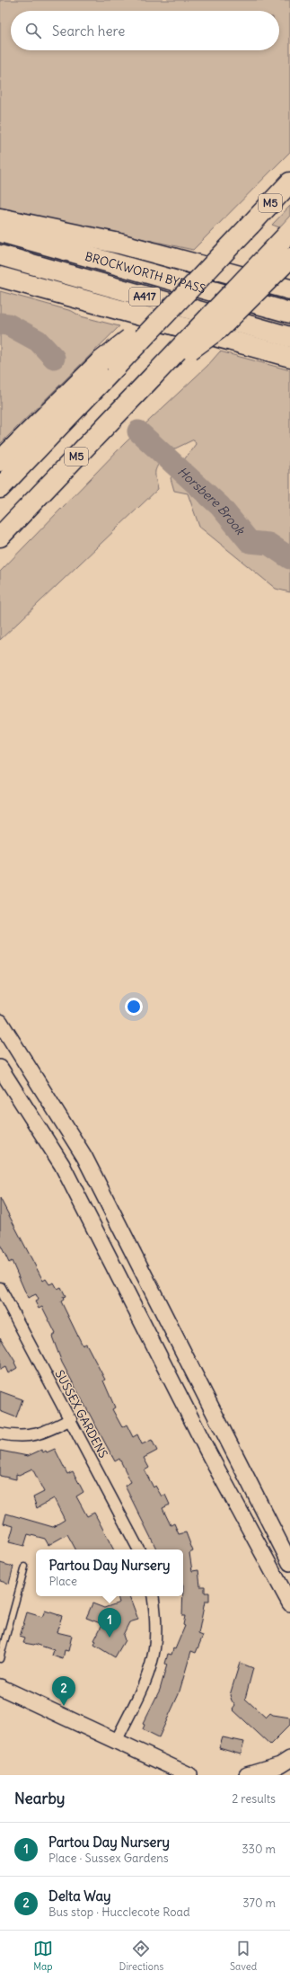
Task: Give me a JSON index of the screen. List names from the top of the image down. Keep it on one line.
{"streets":{"highway":["M5","BROCKWORTH BYPASS","A417"],"street":["SUSSEX GARDENS"]},"water":["Horsbere Brook"],"page":{"search":"Search here","popup":["Partou Day Nursery","Place"],"pins":["1","2"],"heading":["Nearby","2 results"],"list":[{"mark":"1","name":"Partou Day Nursery","note":"Place · Sussex Gardens","value":"330 m"},{"mark":"2","name":"Delta Way","note":"Bus stop · Hucclecote Road","value":"370 m"}],"nav":["Map","Directions","Saved"]}}
